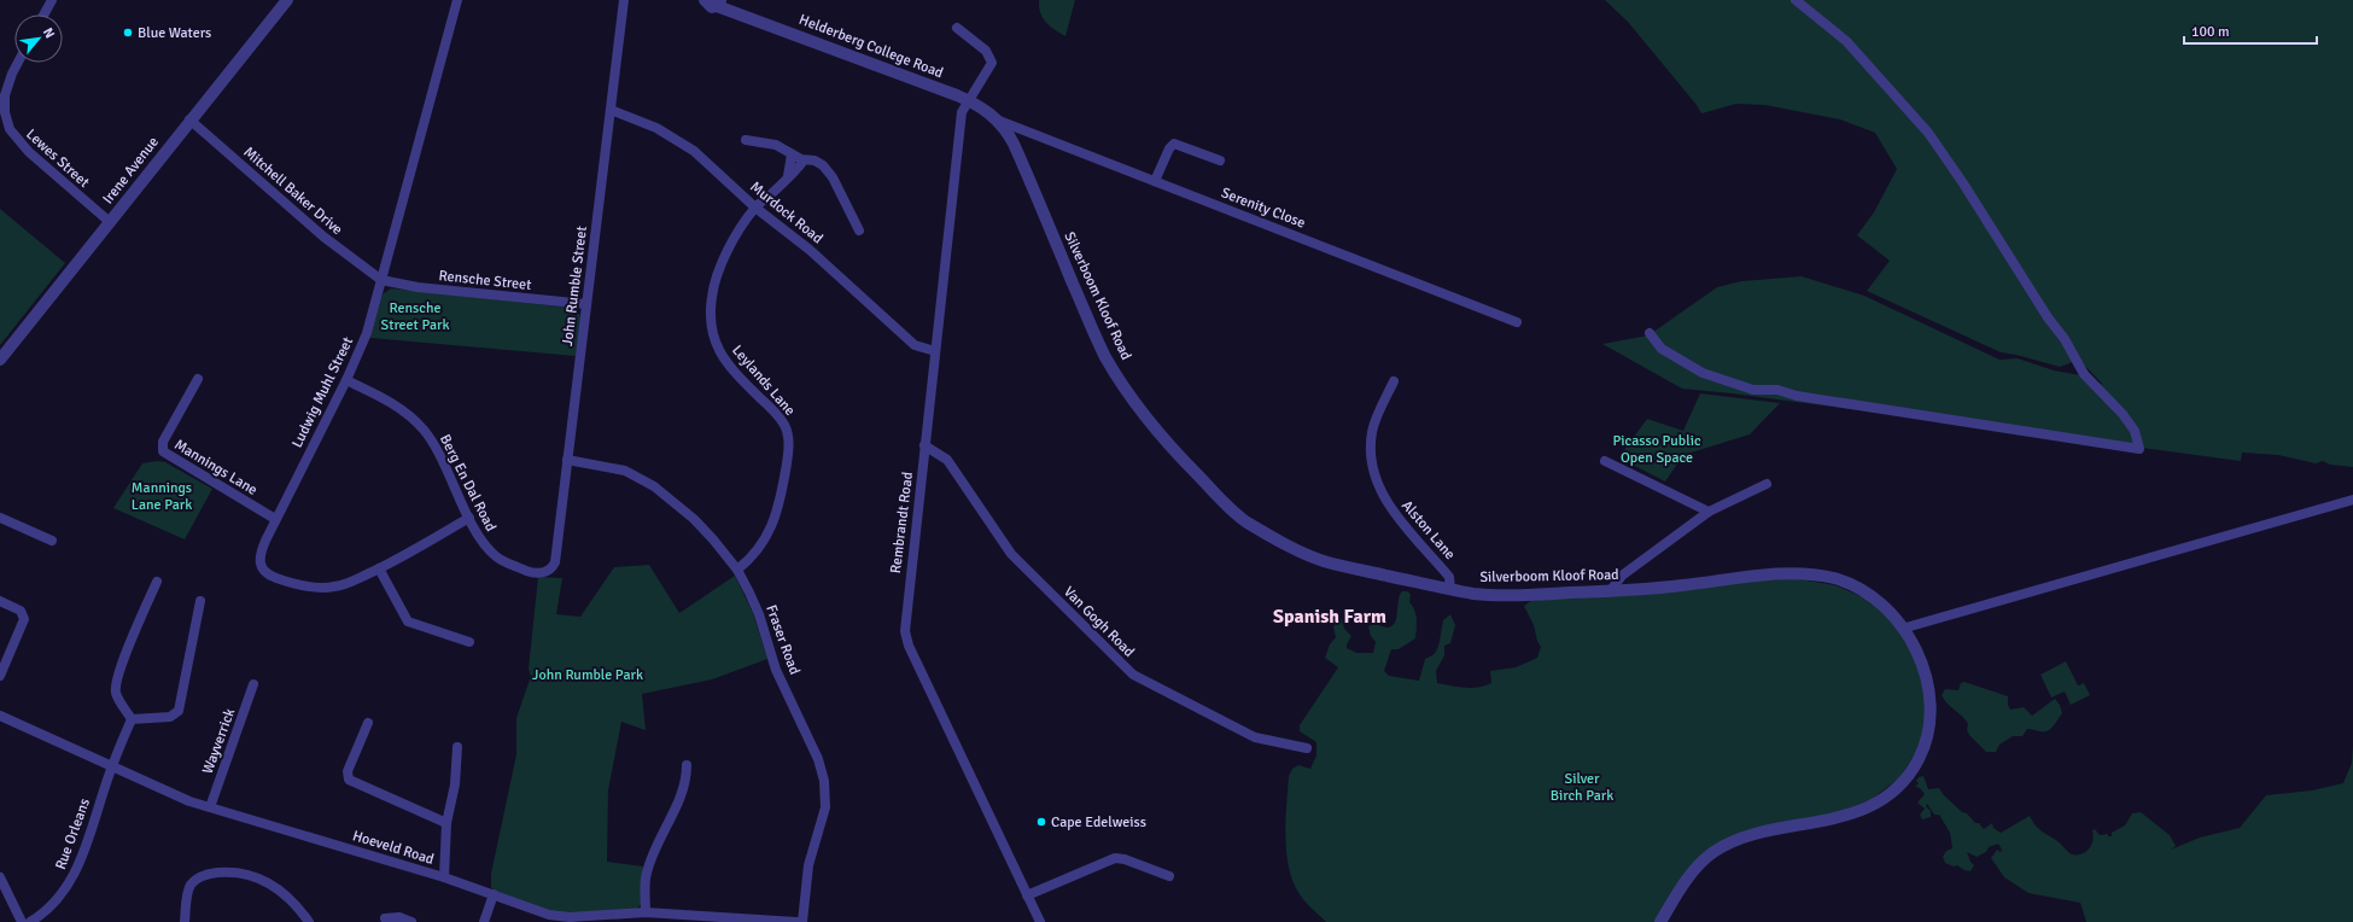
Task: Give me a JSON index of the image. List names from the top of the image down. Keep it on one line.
{"streets":{"street":["Helderberg College Road","Lewes Street","Irene Avenue","Mitchell Baker Drive","Serenity Close","Murdock Road","Rensche Street","John Rumble Street","Silverboom Kloof Road","Leylands Lane","Ludwig Muhl Street","Mannings Lane","Berg En Dal Road","Rembrandt Road","Alston Lane","Van Gogh Road","Fraser Road","Wayverrick","Rue Orleans","Hoeveld Road"]},"crossings":[["Helderberg College Road","Silverboom Kloof Road"],["Helderberg College Road","Rembrandt Road"],["Lewes Street","Irene Avenue"],["Irene Avenue","Mitchell Baker Drive"],["Mitchell Baker Drive","Rensche Street"],["Mitchell Baker Drive","Ludwig Muhl Street"],["Serenity Close","Silverboom Kloof Road"],["Murdock Road","John Rumble Street"],["Murdock Road","Leylands Lane"],["Murdock Road","Rembrandt Road"],["Rensche Street","John Rumble Street"],["Rensche Street","Ludwig Muhl Street"],["John Rumble Street","Berg En Dal Road"],["John Rumble Street","Fraser Road"],["Silverboom Kloof Road","Rembrandt Road"],["Silverboom Kloof Road","Alston Lane"],["Leylands Lane","Fraser Road"],["Ludwig Muhl Street","Mannings Lane"],["Ludwig Muhl Street","Berg En Dal Road"],["Rembrandt Road","Van Gogh Road"],["Wayverrick","Hoeveld Road"],["Rue Orleans","Hoeveld Road"]],"districts":["Spanish Farm"],"parks":["Rensche Street Park","Picasso Public Open Space","Mannings Lane Park","John Rumble Park","Silver Birch Park"],"places":["Blue Waters","Cape Edelweiss"],"scale_bar":"100 m","north":"top right"}
